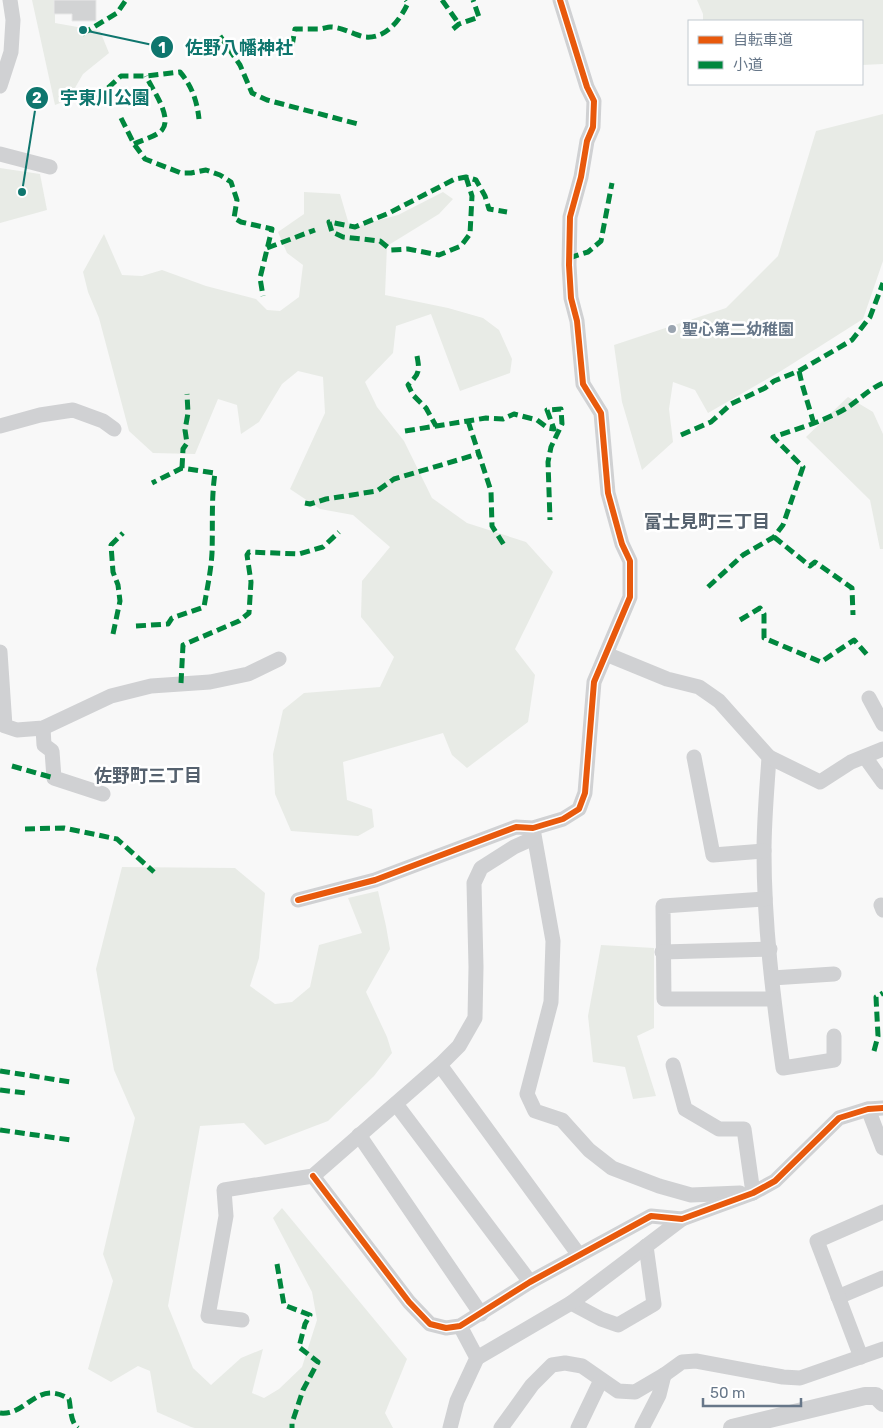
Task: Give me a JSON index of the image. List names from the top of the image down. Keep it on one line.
{"districts":["富士見町三丁目","佐野町三丁目"],"places":["佐野八幡神社","宇東川公園","聖心第二幼稚園"],"legend":["自転車道","小道"],"scale_bar":"50 m"}
